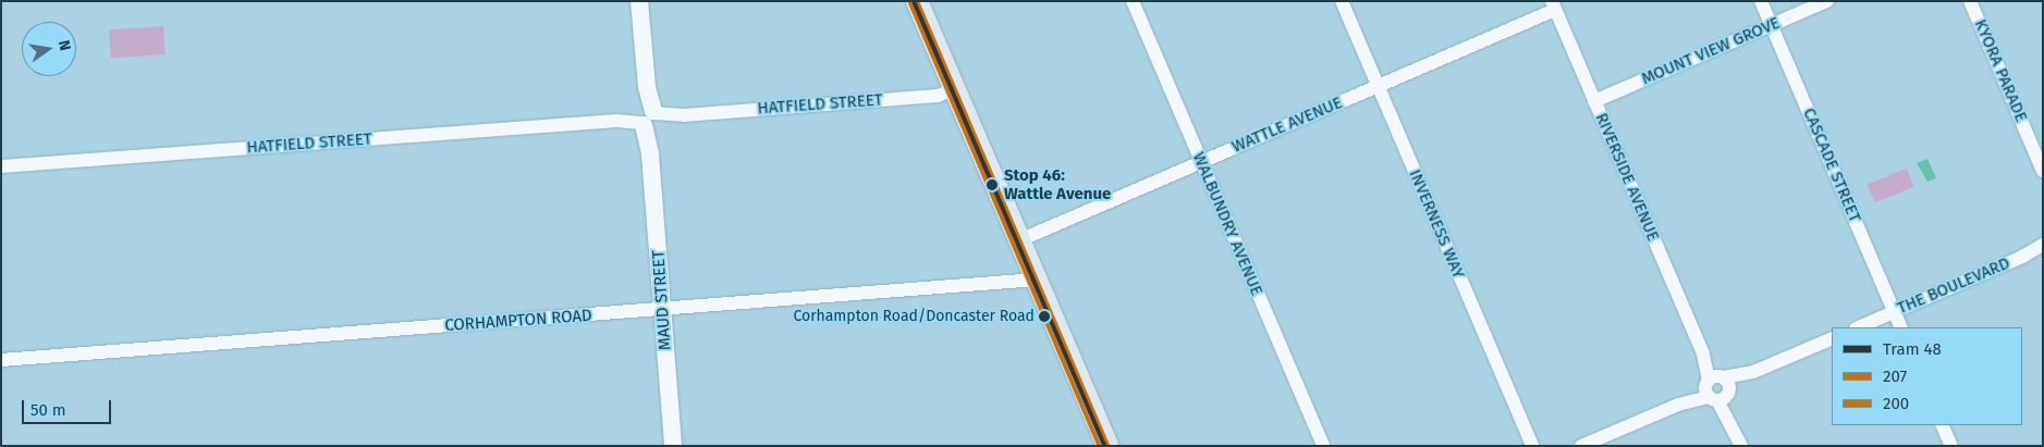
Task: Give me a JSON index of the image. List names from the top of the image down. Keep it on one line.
{"streets":{"street":["MOUNT VIEW GROVE","KYORA PARADE","HATFIELD STREET","WATTLE AVENUE","CASCADE STREET","RIVERSIDE AVENUE","WALBUNDRY AVENUE","INVERNESS WAY","THE BOULEVARD","MAUD STREET","CORHAMPTON ROAD"]},"crossings":[["MOUNT VIEW GROVE","CASCADE STREET"],["MOUNT VIEW GROVE","RIVERSIDE AVENUE"],["HATFIELD STREET","MAUD STREET"],["WATTLE AVENUE","RIVERSIDE AVENUE"],["WATTLE AVENUE","WALBUNDRY AVENUE"],["WATTLE AVENUE","INVERNESS WAY"],["CASCADE STREET","THE BOULEVARD"],["MAUD STREET","CORHAMPTON ROAD"]],"places":["Stop 46: Wattle Avenue","Corhampton Road/Doncaster Road"],"lines":["tram line 48","transit line 207","transit line 200"],"legend":["Tram 48","207","200"],"scale_bar":"50 m","north":"right"}
